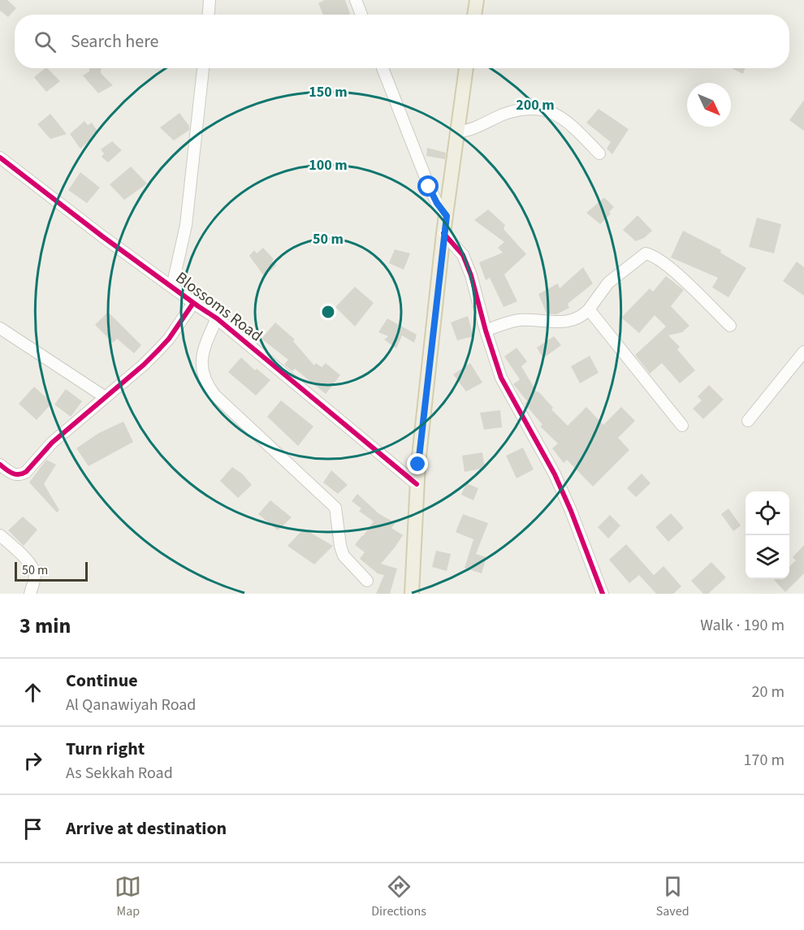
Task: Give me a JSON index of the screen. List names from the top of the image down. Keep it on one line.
{"streets":{"street":["Blossoms Road"]},"scale_bar":"50 m","north":"bottom right","page":{"search":"Search here","scale":"50 m","heading":["3 min","Walk · 190 m"],"list":[["Continue","Al Qanawiyah Road","20 m"],["Turn right","As Sekkah Road","170 m"],"Arrive at destination"],"nav":["Map","Directions","Saved"]},"rings":["150 m","200 m","100 m","50 m"]}
